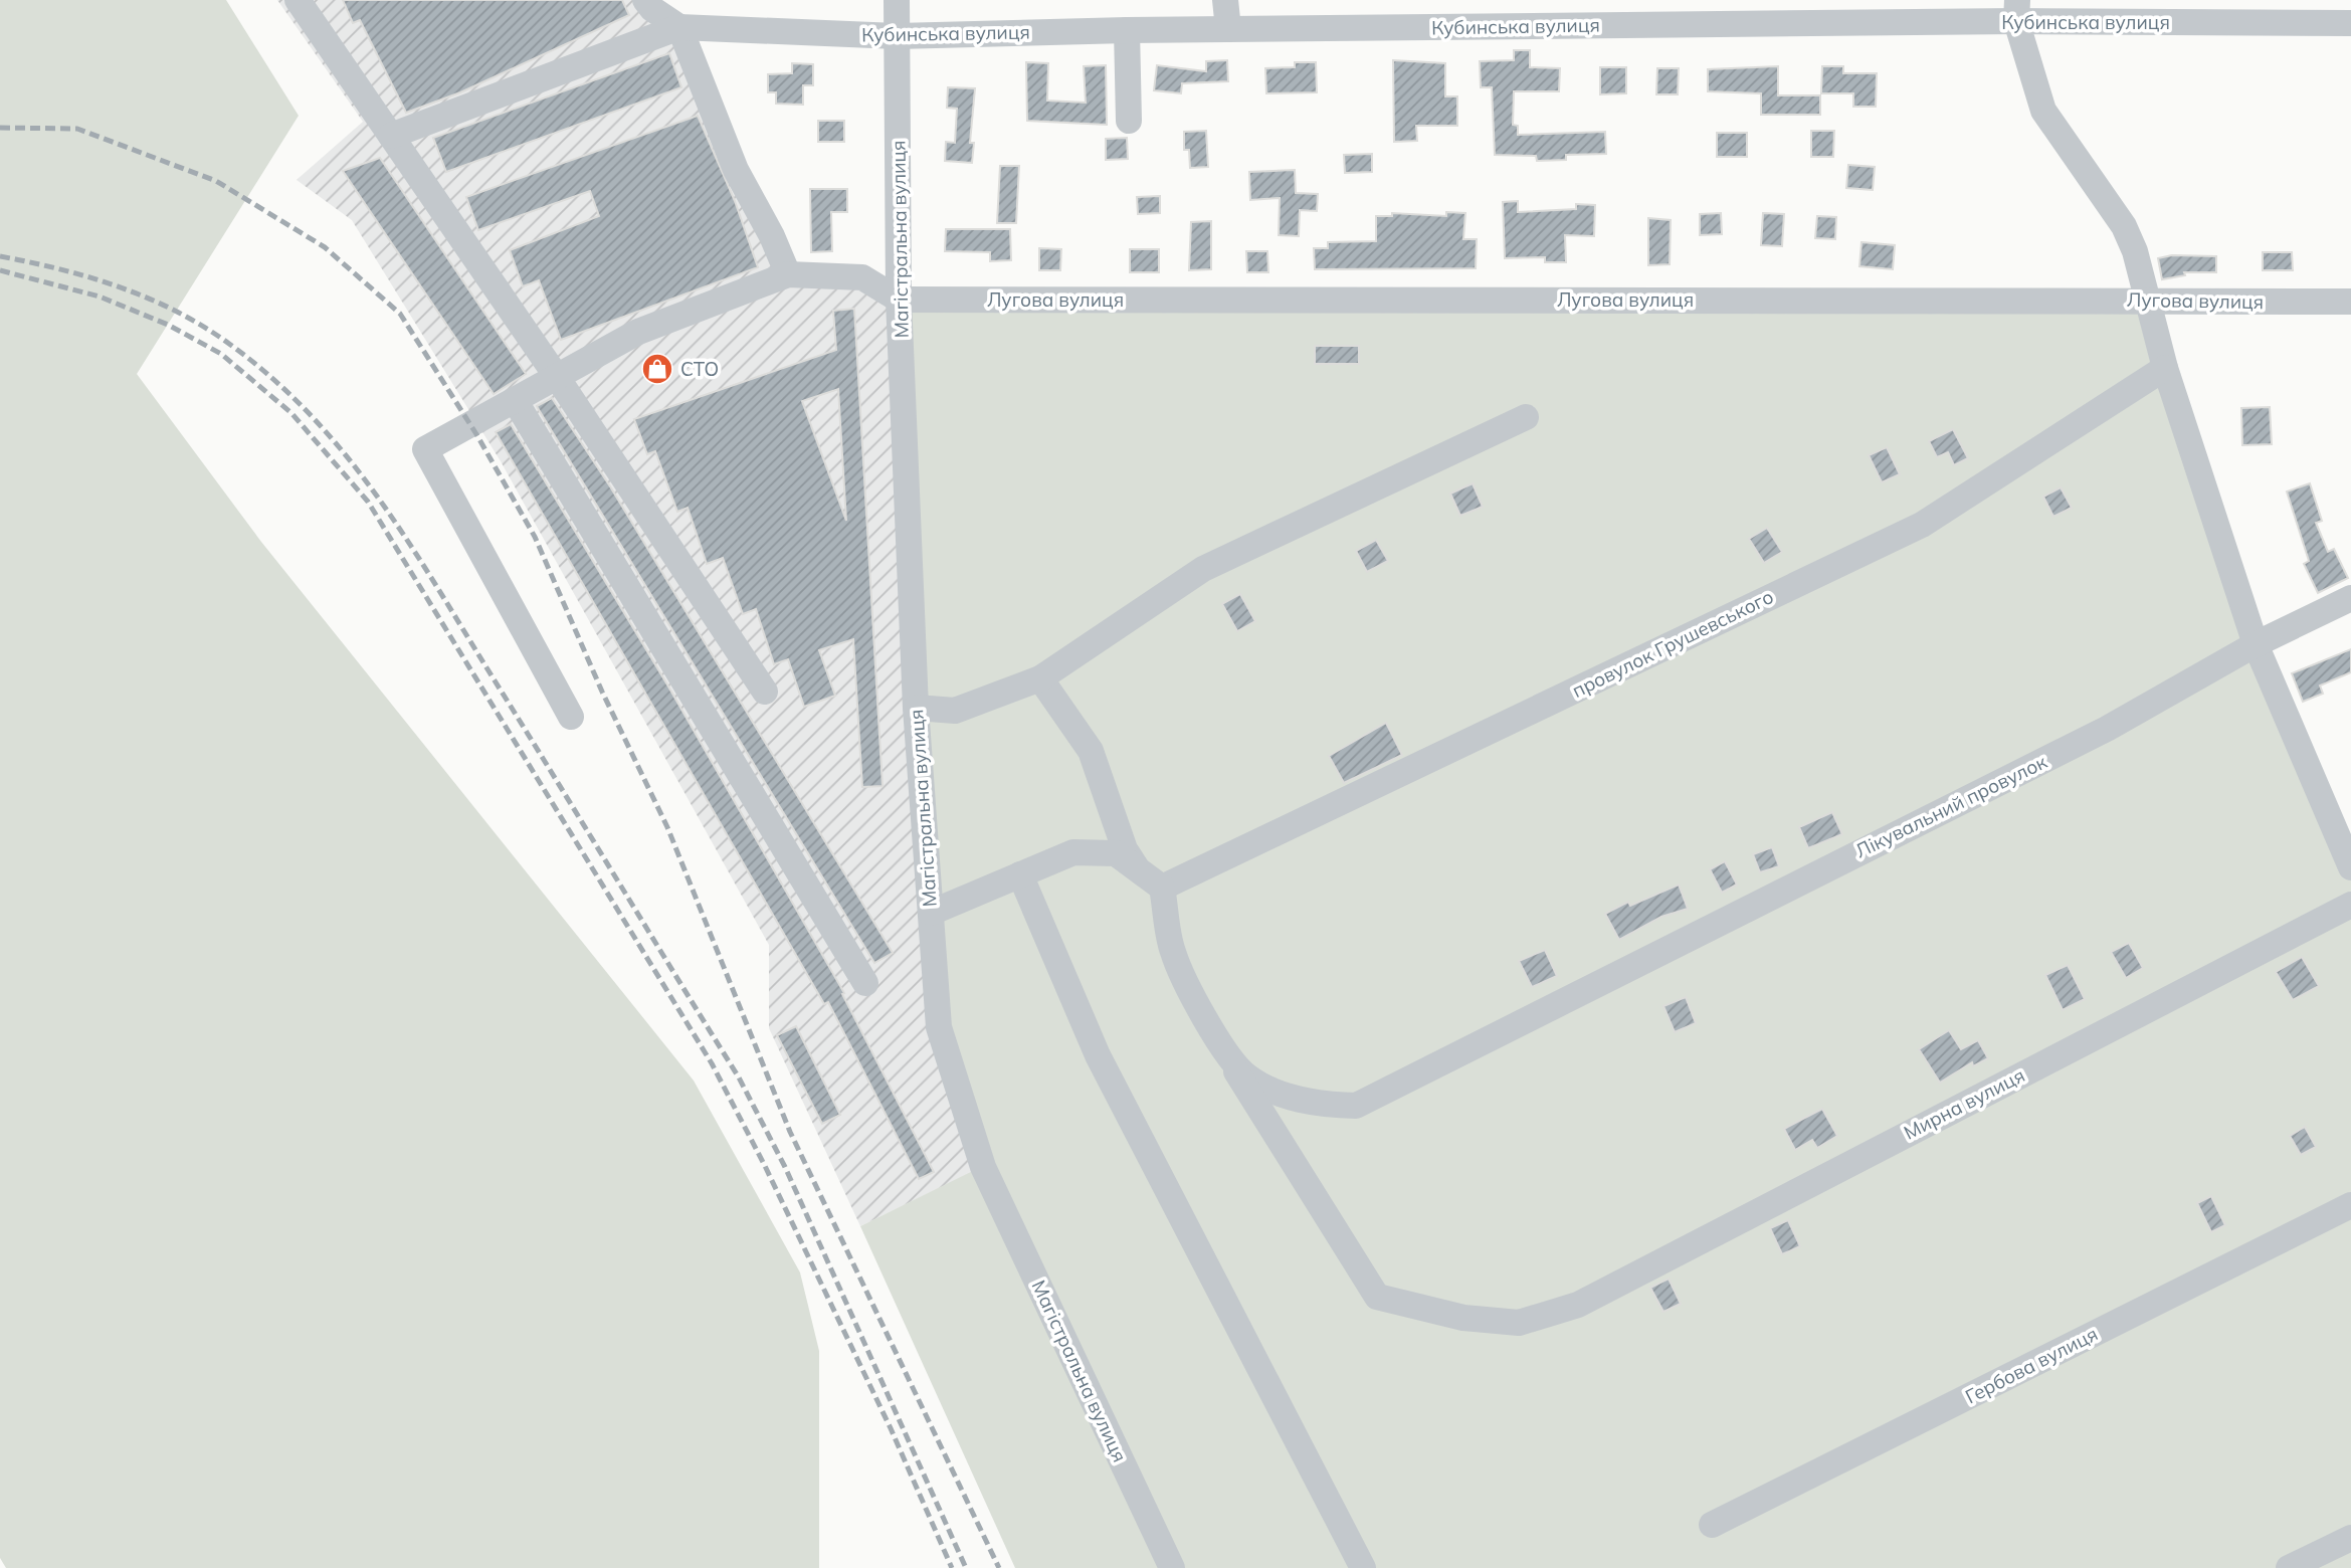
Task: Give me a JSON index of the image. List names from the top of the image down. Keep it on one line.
{"streets":{"street":["Кубинська вулиця","Магістральна вулиця","Лугова вулиця","провулок Грушевського","Лікувальний провулок","Мирна вулиця","Гербова вулиця"]},"crossings":[["Кубинська вулиця","Магістральна вулиця"],["Магістральна вулиця","Лугова вулиця"],["Лікувальний провулок","Мирна вулиця"]],"places":{"shop":["СТО"]}}
